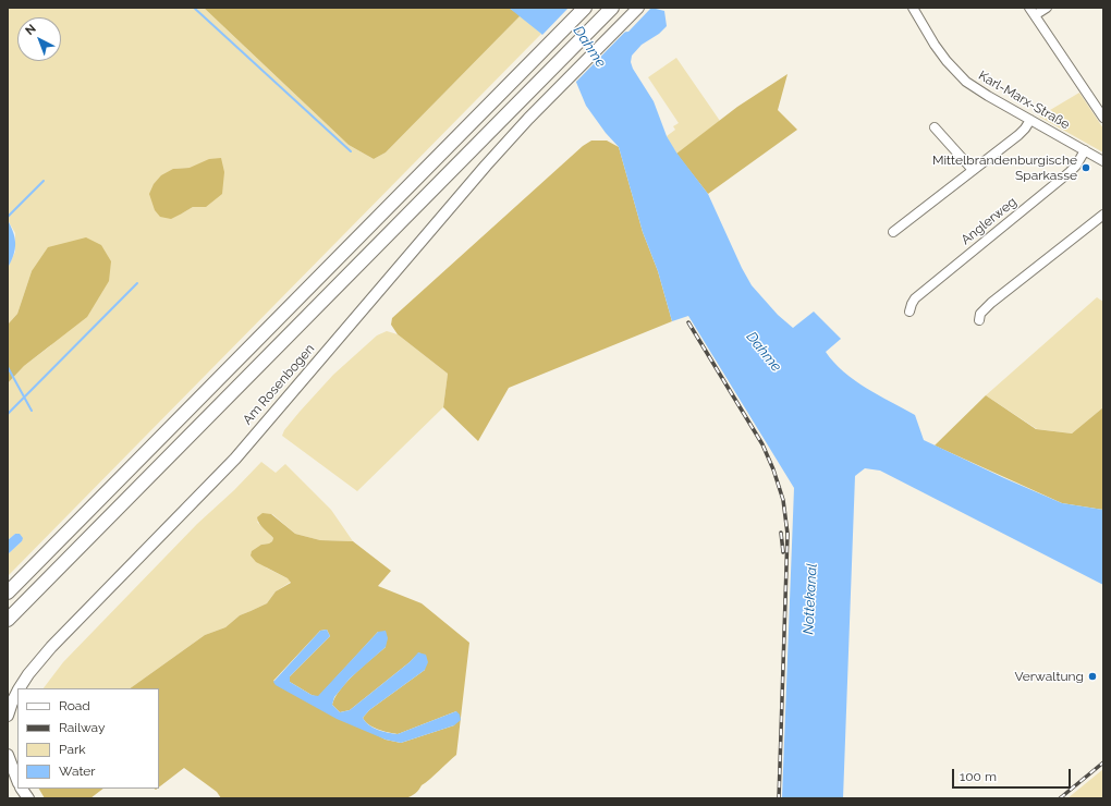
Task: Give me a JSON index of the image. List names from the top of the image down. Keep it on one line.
{"streets":{"main road":["Am Rosenbogen"],"street":["Karl-Marx-Straße","Anglerweg"]},"crossings":[["Karl-Marx-Straße","Anglerweg"]],"water":["Dahme","Nottekanal"],"places":["Mittelbrandenburgische Sparkasse","Verwaltung"],"legend":["Road","Railway","Park","Water"],"scale_bar":"100 m","north":"top left"}
